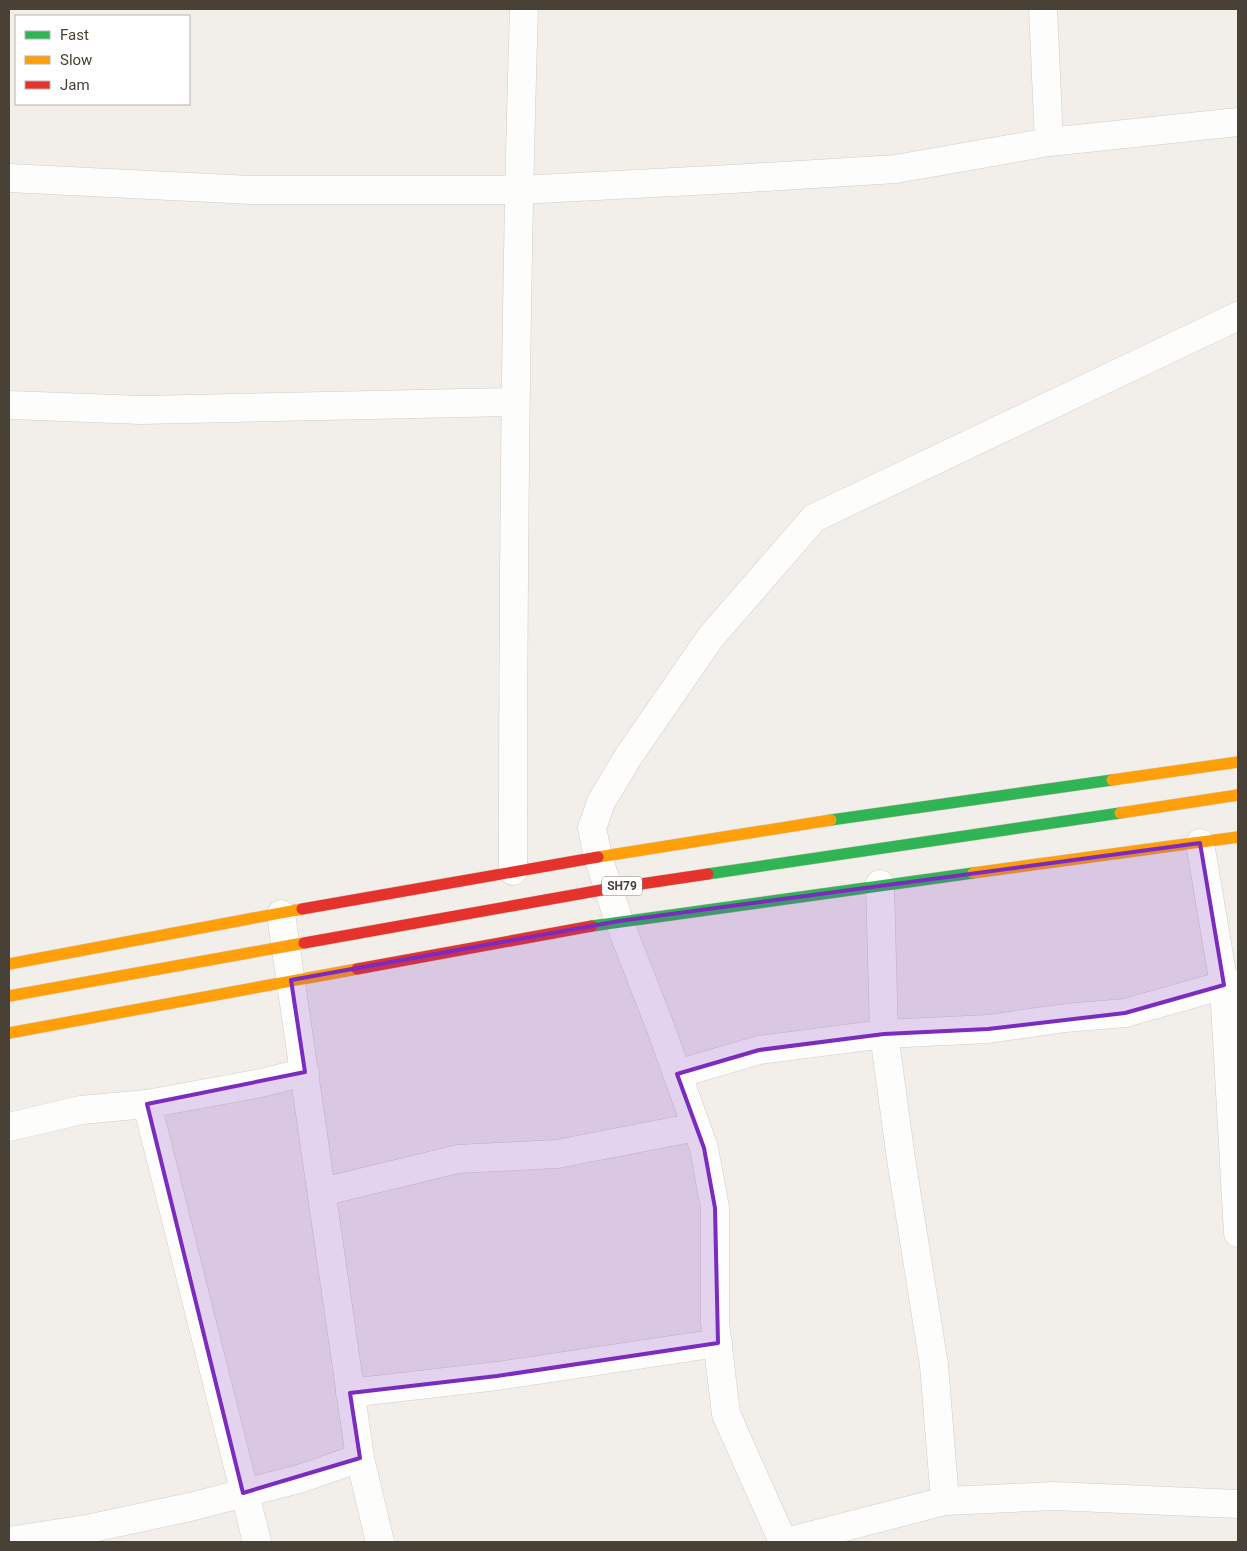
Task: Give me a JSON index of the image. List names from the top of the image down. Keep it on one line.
{"streets":{"main road":["SH79"]},"legend":["Fast","Slow","Jam"]}
